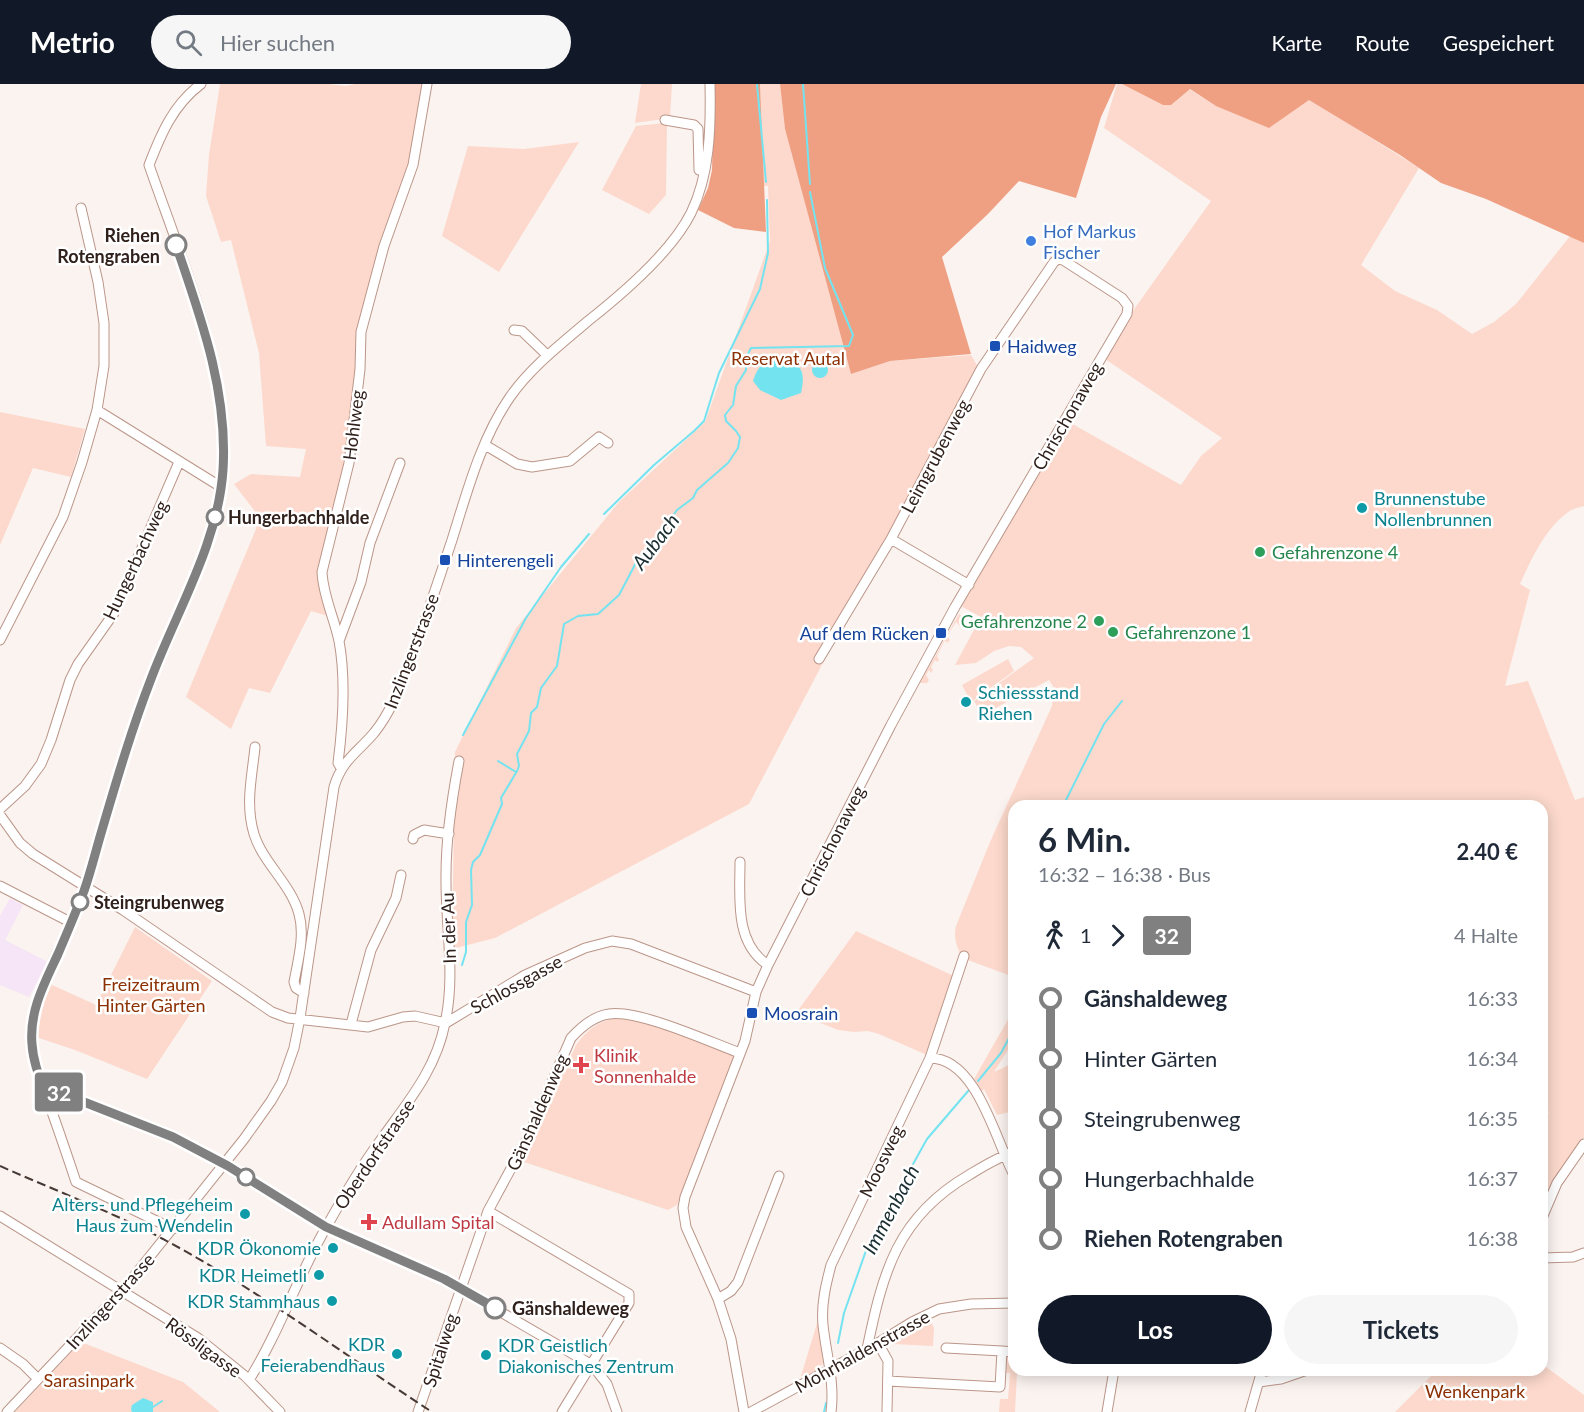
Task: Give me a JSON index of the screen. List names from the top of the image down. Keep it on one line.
{"streets":{"street":["Chrischonaweg","Hohlweg","Leimgrubenweg","Hungerbachweg","Inzlingerstrasse","In der Au","Schlossgasse","Gänshaldenweg","Oberdorfstrasse","Moosweg","Rössligasse","Spitalweg","Mohrhaldenstrasse"]},"crossings":[["Chrischonaweg","Leimgrubenweg"],["Chrischonaweg","Schlossgasse"],["Chrischonaweg","Gänshaldenweg"],["Hohlweg","Inzlingerstrasse"],["Inzlingerstrasse","Rössligasse"],["In der Au","Schlossgasse"],["In der Au","Oberdorfstrasse"],["Schlossgasse","Oberdorfstrasse"],["Gänshaldenweg","Spitalweg"],["Oberdorfstrasse","Rössligasse"],["Moosweg","Mohrhaldenstrasse"]],"water":["Aubach","Immenbach"],"parks":["Reservat Autal","Freizeitraum Hinter Gärten","Sarasinpark","Wenkenpark"],"places":{"other":["Hof Markus Fischer","Riehen Rotengraben","Brunnenstube Nollenbrunnen","Hungerbachhalde","Gefahrenzone 4","Gefahrenzone 2","Gefahrenzone 1","Schiessstand Riehen","Steingrubenweg","Alters- und Pflegeheim Haus zum Wendelin","KDR Ökonomie","KDR Heimetli","KDR Stammhaus","Gänshaldeweg","KDR Feierabendhaus","KDR Geistlich Diakonisches Zentrum"],"transit":["Haidweg","Hinterengeli","Auf dem Rücken","Moosrain"],"health":["Klinik Sonnenhalde","Adullam Spital"]},"lines":["bus line 32"],"page":{"header":"Metrio","search":"Hier suchen","nav":["Karte","Route","Gespeichert"],"on_map":"32","heading":["6 Min.","16:32 – 16:38 · Bus","2.40 €"],"legs":["1","32","4 Halte"],"list":[{"name":"Gänshaldeweg","value":"16:33"},{"name":"Hinter Gärten","value":"16:34"},{"name":"Steingrubenweg","value":"16:35"},{"name":"Hungerbachhalde","value":"16:37"},{"name":"Riehen Rotengraben","value":"16:38"}],"buttons":["Los","Tickets"]}}
